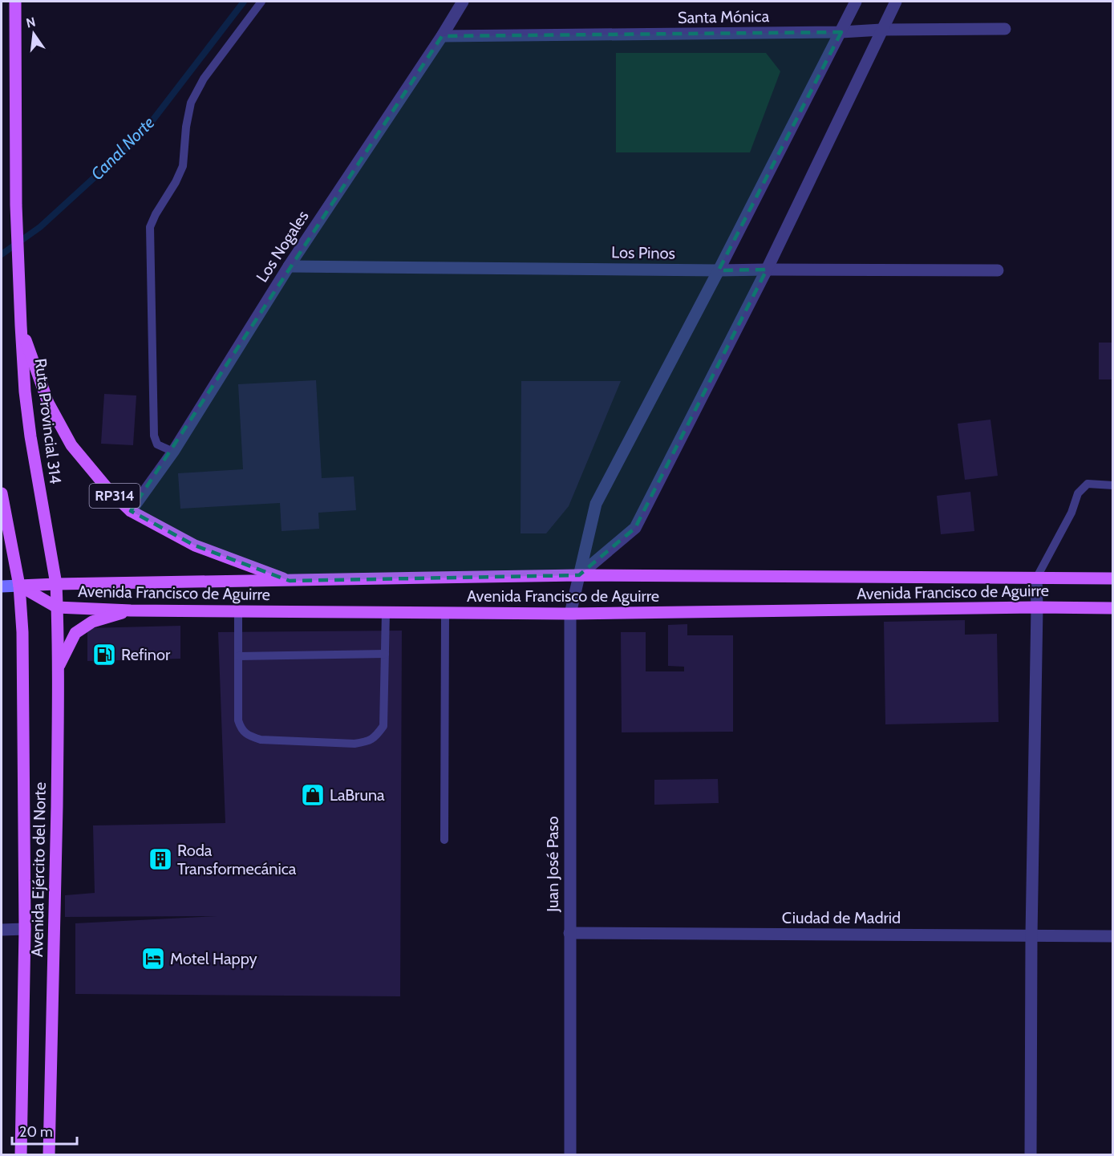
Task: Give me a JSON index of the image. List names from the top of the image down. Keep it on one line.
{"streets":{"main road":["Ruta Provincial 314","RP314","Avenida Francisco de Aguirre","Avenida Ejército del Norte"],"street":["Santa Mónica","Los Nogales","Los Pinos","Juan José Paso","Ciudad de Madrid"]},"crossings":[["Santa Mónica","Los Nogales"],["Santa Mónica","Juan José Paso"],["Los Nogales","Los Pinos"],["Los Nogales","RP314"],["Los Pinos","Juan José Paso"],["Ruta Provincial 314","RP314"],["Ruta Provincial 314","Avenida Francisco de Aguirre"],["Ruta Provincial 314","Avenida Ejército del Norte"],["RP314","Avenida Francisco de Aguirre"],["Avenida Francisco de Aguirre","Juan José Paso"],["Avenida Francisco de Aguirre","Avenida Ejército del Norte"],["Juan José Paso","Ciudad de Madrid"]],"water":["Canal Norte"],"places":{"fuel station":["Refinor"],"shop":["LaBruna"],"building":["Roda Transformecánica"],"hotel":["Motel Happy"]},"scale_bar":"20 m","north":"top"}
